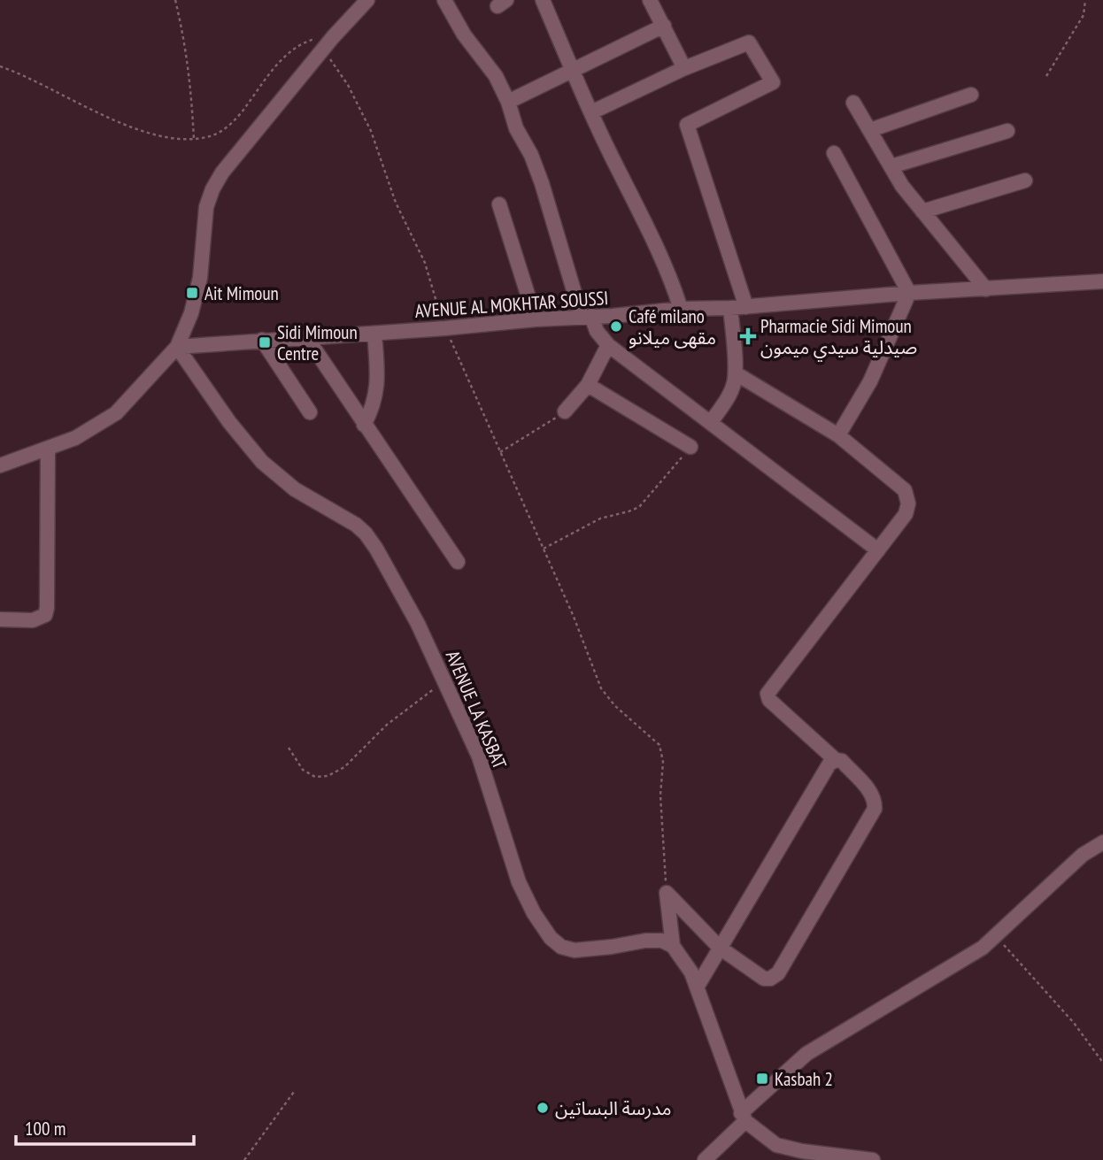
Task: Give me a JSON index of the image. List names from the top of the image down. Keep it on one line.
{"streets":{"street":["AVENUE AL MOKHTAR SOUSSI","AVENUE LA KASBAT"]},"crossings":[["AVENUE AL MOKHTAR SOUSSI","AVENUE LA KASBAT"]],"places":{"transit":["Ait Mimoun","Sidi Mimoun Centre","Kasbah 2"],"other":["Café milano مقهى ميلانو","مدرسة البساتين"],"health":["Pharmacie Sidi Mimoun صيدلية سيدي ميمون"]},"scale_bar":"100 m"}
